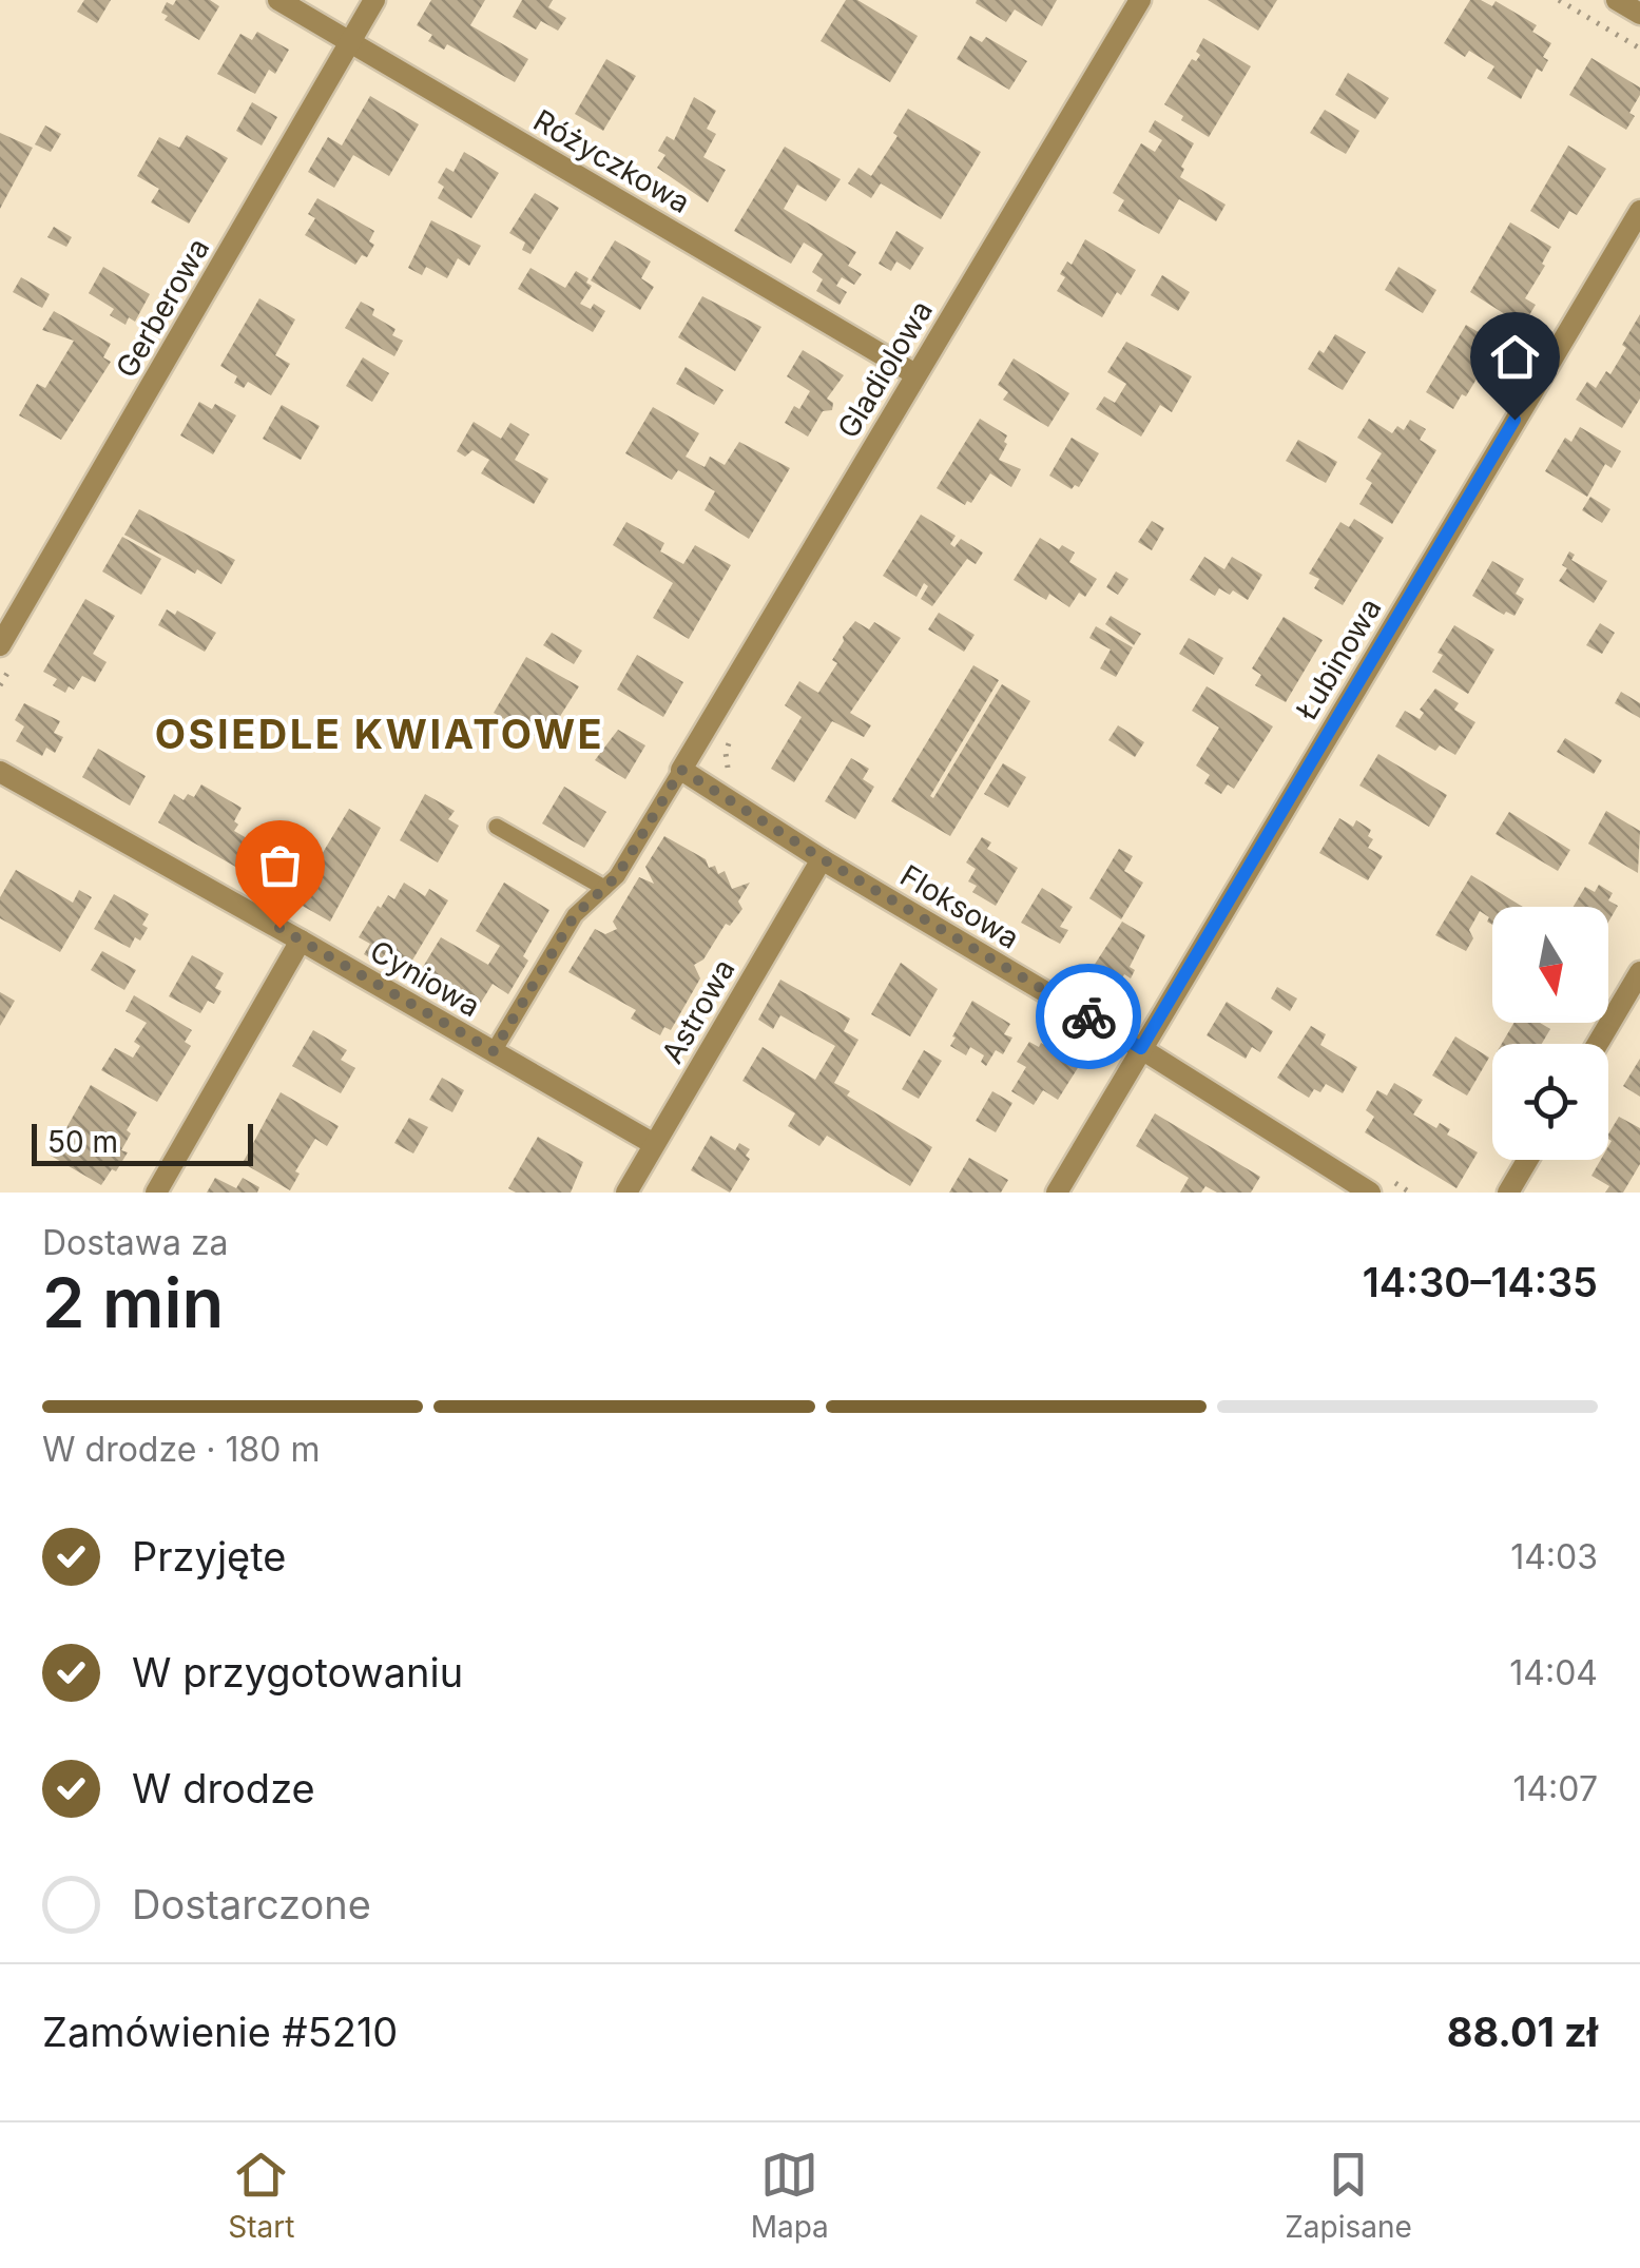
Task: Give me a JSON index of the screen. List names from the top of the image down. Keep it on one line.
{"streets":{"street":["Różyczkowa","Gerberowa","Gladiolowa","Łubinowa","Floksowa","Cyniowa","Astrowa"]},"crossings":[["Różyczkowa","Gerberowa"],["Różyczkowa","Gladiolowa"],["Gladiolowa","Floksowa"],["Łubinowa","Floksowa"],["Floksowa","Astrowa"],["Cyniowa","Astrowa"]],"districts":["OSIEDLE KWIATOWE"],"scale_bar":"50 m","north":"bottom","page":{"scale":"50 m","heading":["2 min","Dostawa za","14:30–14:35"],"panel":["Zamówienie #5210","88.01 zł"],"bar":"W drodze · 180 m","list":[["Przyjęte","14:03"],["W przygotowaniu","14:04"],["W drodze","14:07"],"Dostarczone"],"tabs":["Start","Mapa","Zapisane"]}}
